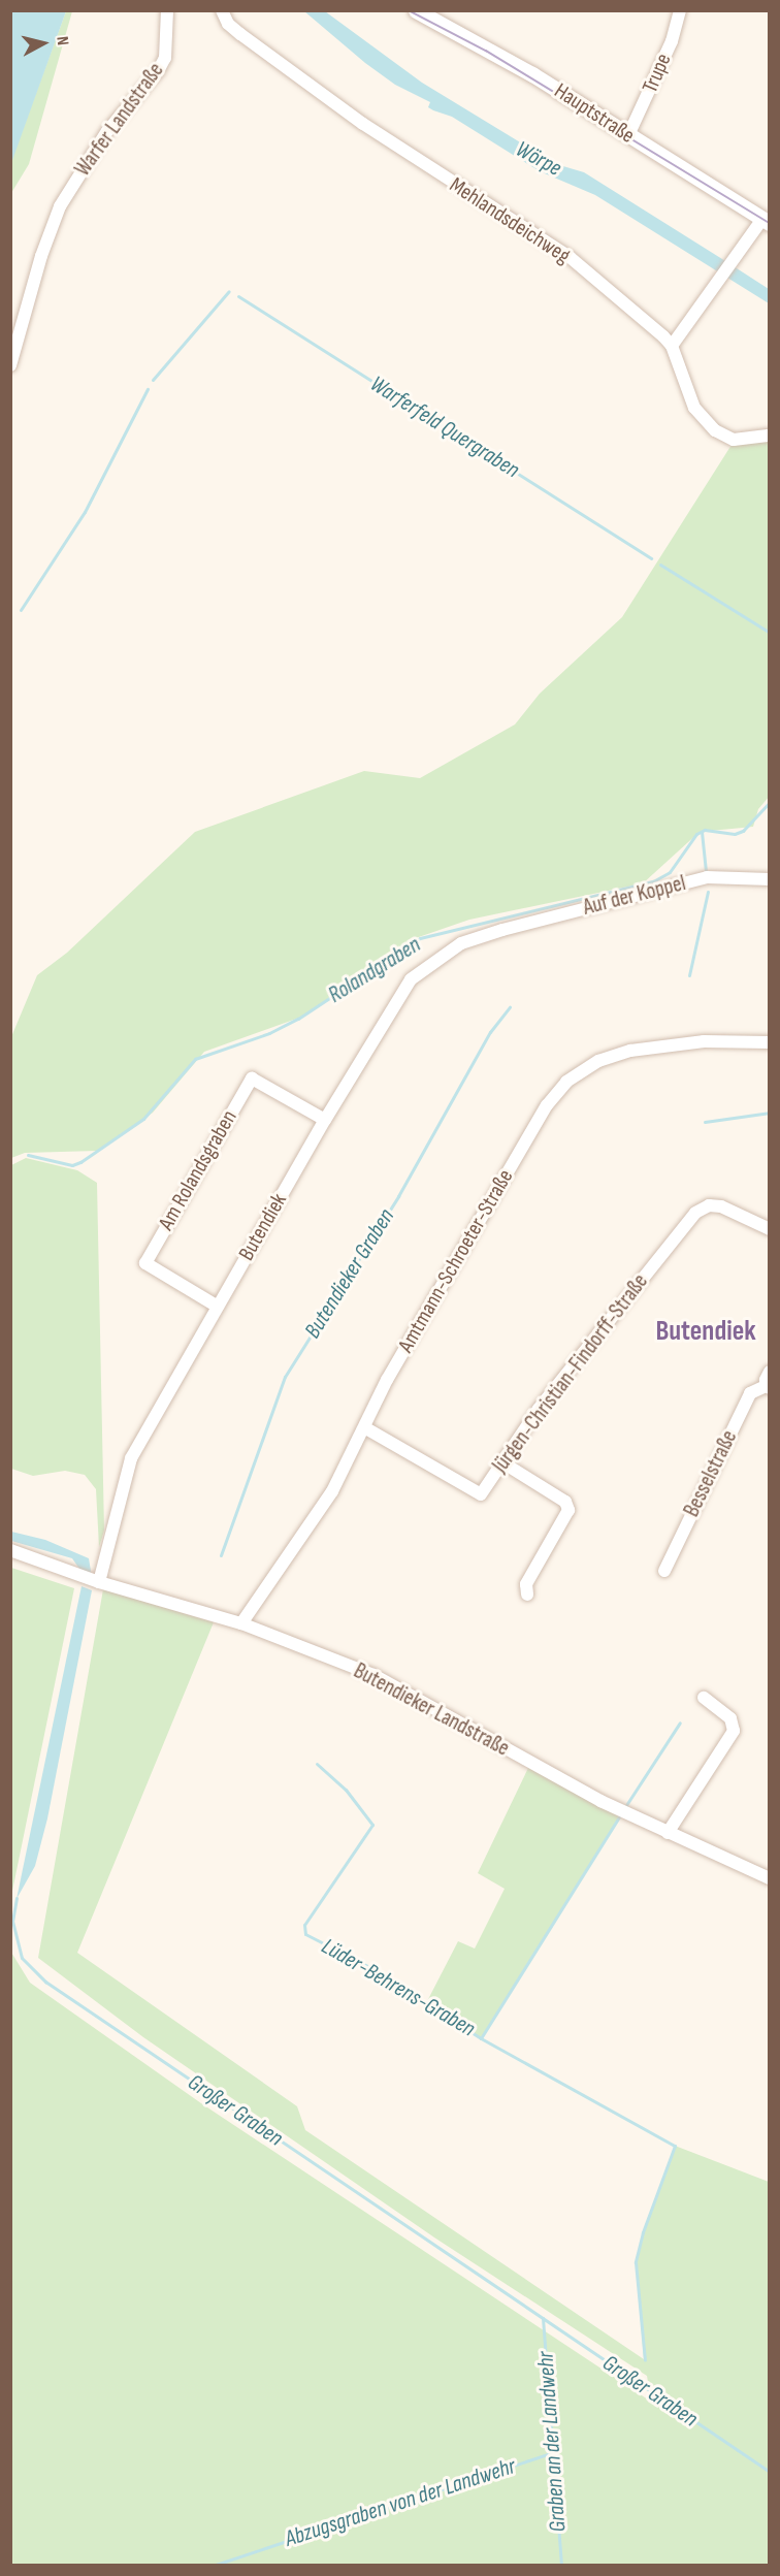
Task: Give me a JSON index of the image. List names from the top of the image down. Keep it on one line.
{"streets":{"street":["Trupe","Hauptstraße","Warfer Landstraße","Mehlandsdeichweg","Auf der Koppel","Am Rolandsgraben","Butendiek","Amtmann-Schroeter-Straße","Jürgen-Christian-Findorff-Straße","Besselstraße","Butendieker Landstraße"]},"crossings":[["Trupe","Hauptstraße"],["Auf der Koppel","Butendiek"],["Am Rolandsgraben","Butendiek"],["Butendiek","Butendieker Landstraße"],["Amtmann-Schroeter-Straße","Jürgen-Christian-Findorff-Straße"],["Amtmann-Schroeter-Straße","Butendieker Landstraße"]],"districts":["Butendiek"],"water":["Wörpe","Warferfeld Quergraben","Rolandgraben","Butendieker Graben","Lüder-Behrens-Graben","Großer Graben","Graben an der Landwehr","Abzugsgraben von der Landwehr"],"north":"right"}
